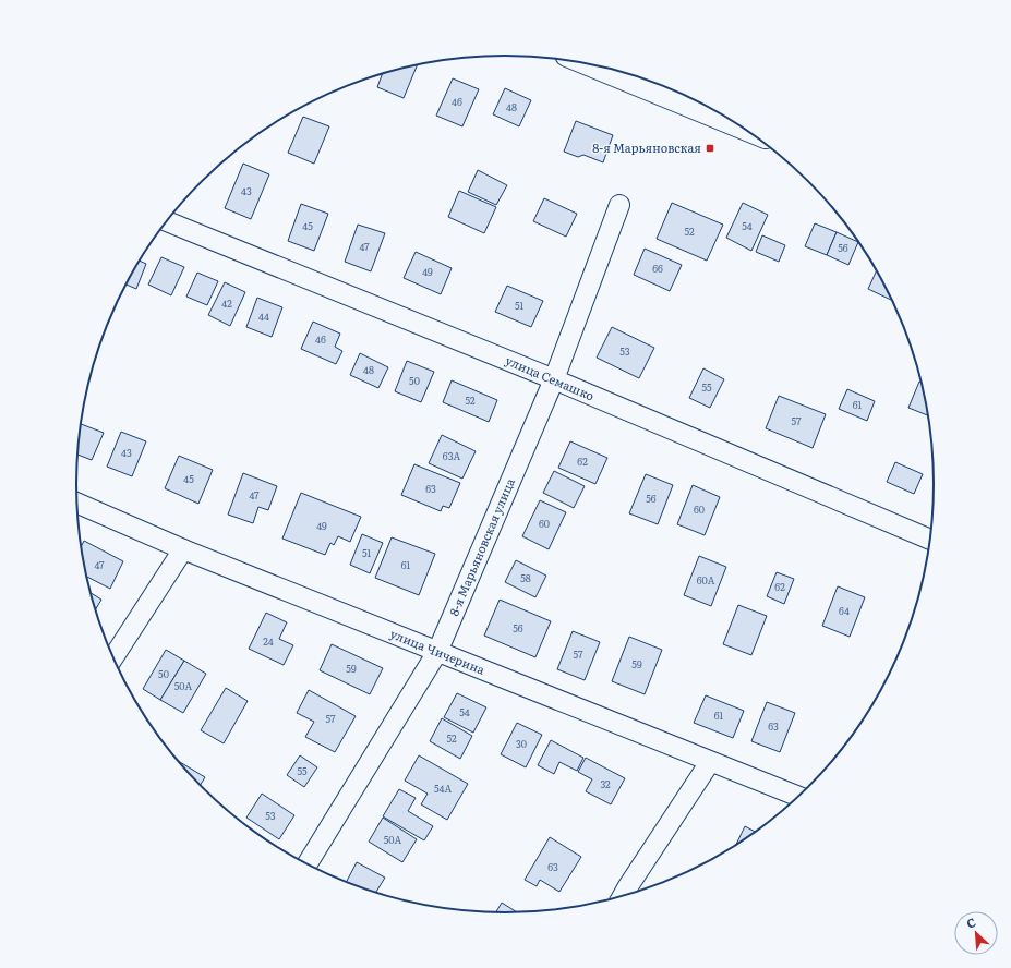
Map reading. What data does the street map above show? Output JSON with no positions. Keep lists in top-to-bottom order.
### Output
{
  "streets": {
    "street": ["улица Семашко", "8-я Марьяновская улица", "улица Чичерина"]
  },
  "crossings": [
    ["улица Семашко", "8-я Марьяновская улица"],
    ["8-я Марьяновская улица", "улица Чичерина"]
  ],
  "places": {
    "transit": ["8-я Марьяновская"]
  },
  "house_numbers": [
    "46",
    "48",
    "43",
    "45",
    "54",
    "52",
    "47",
    "56",
    "66",
    "49",
    "42",
    "51",
    "44",
    "46",
    "53",
    "48",
    "50",
    "55",
    "52",
    "61",
    "57",
    "43",
    "63А",
    "62",
    "45",
    "63",
    "47",
    "56",
    "60",
    "60",
    "49",
    "51",
    "47",
    "61",
    "58",
    "60А",
    "62",
    "64",
    "56",
    "24",
    "57",
    "59",
    "59",
    "50",
    "50А",
    "54",
    "61",
    "57",
    "63",
    "52",
    "30",
    "55",
    "32",
    "54А",
    "53",
    "50А",
    "63"
  ],
  "north": "top left"
}
